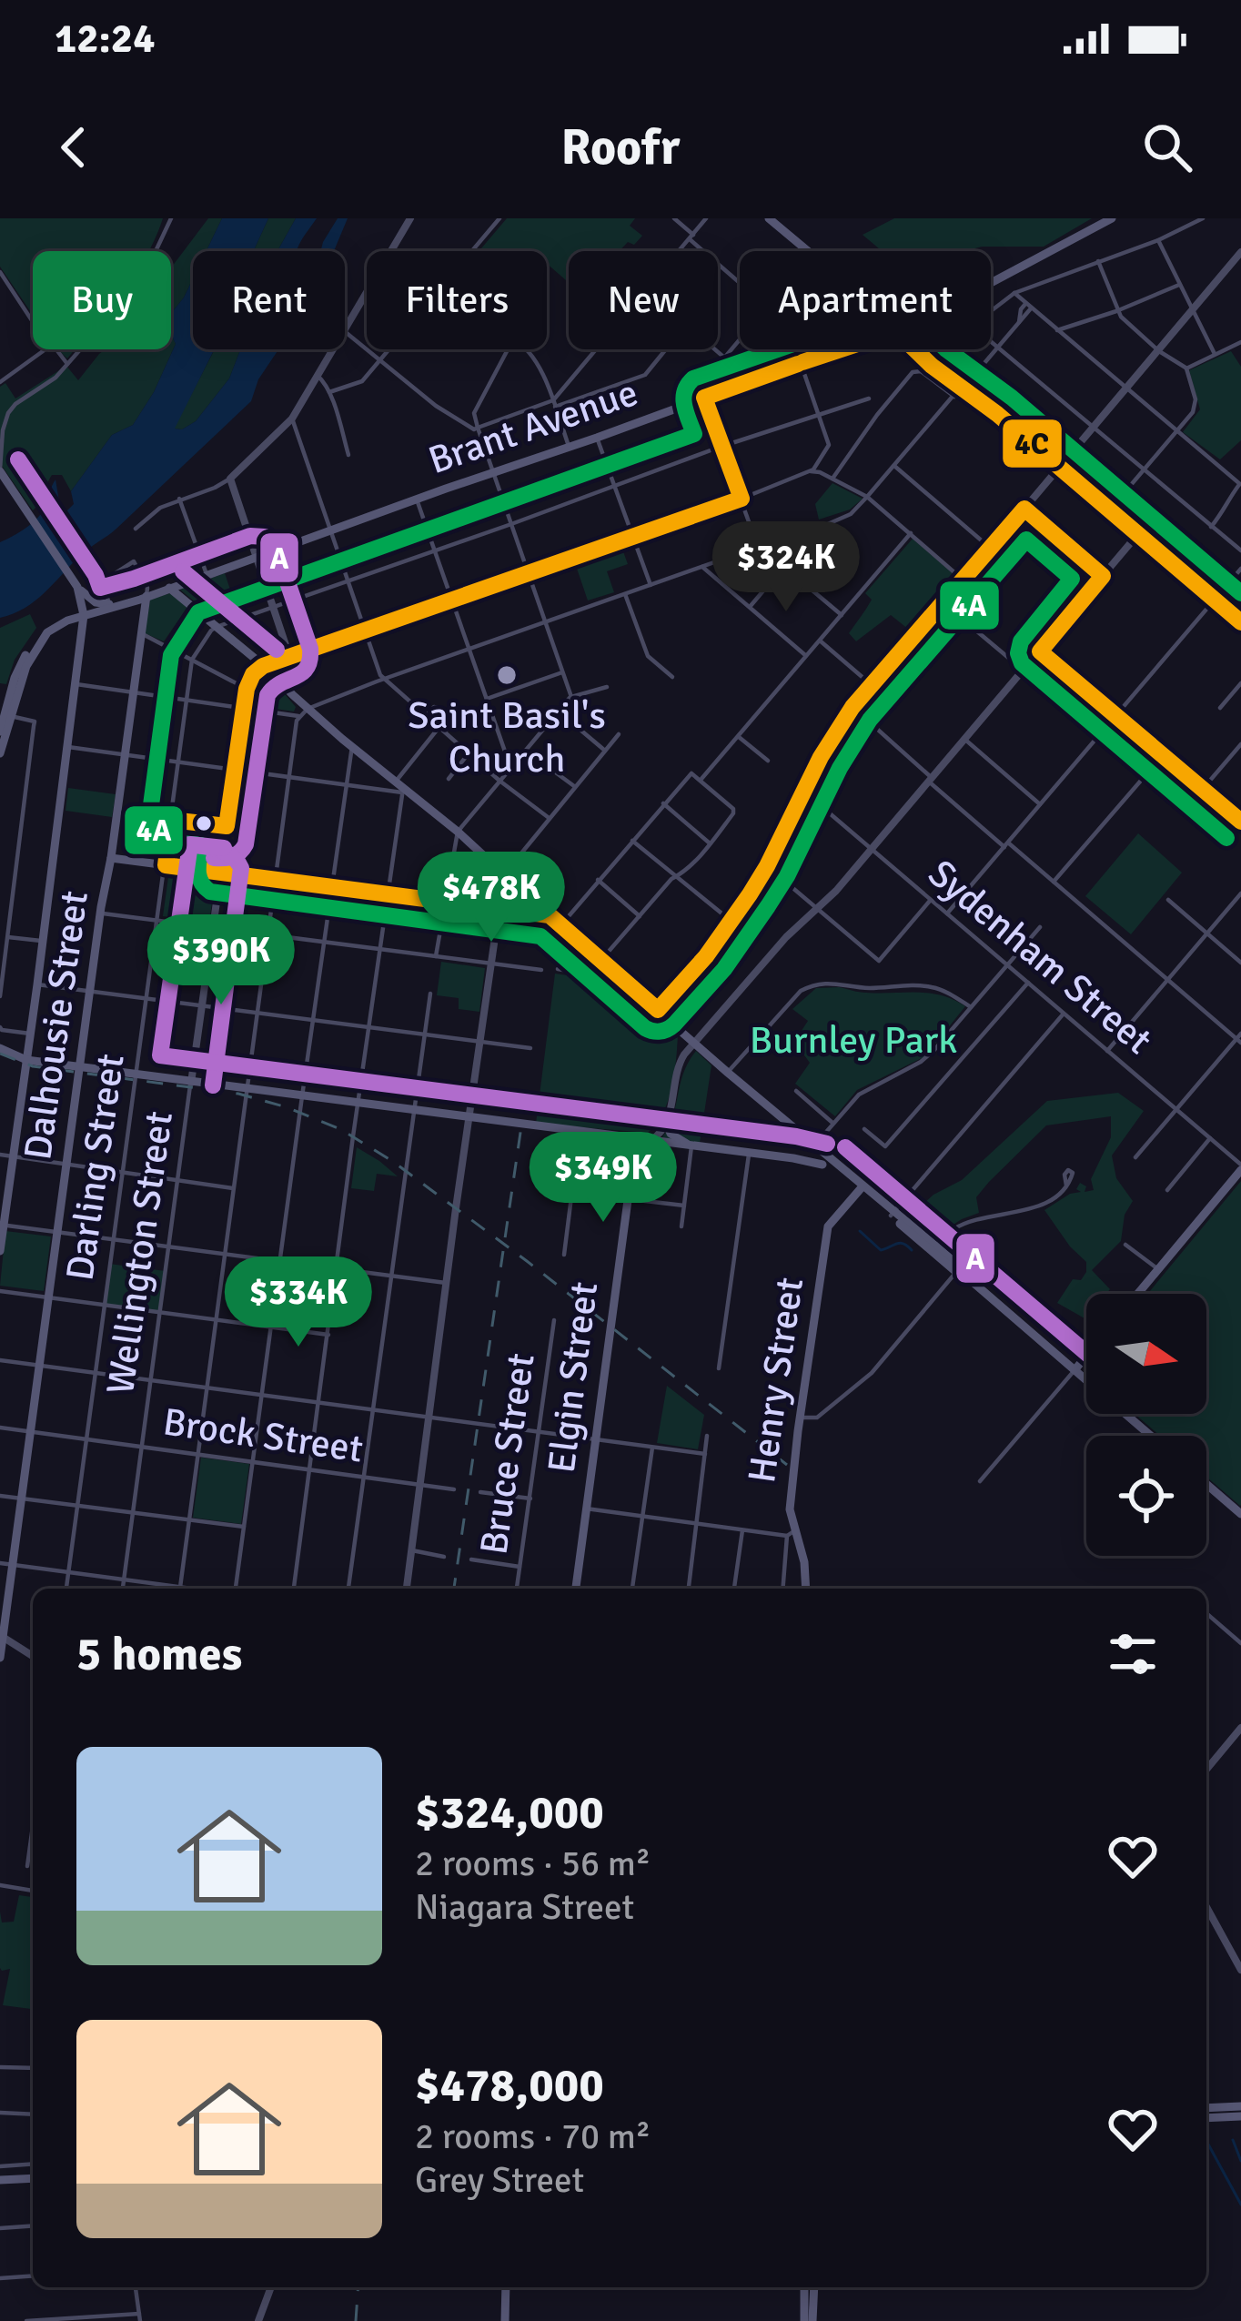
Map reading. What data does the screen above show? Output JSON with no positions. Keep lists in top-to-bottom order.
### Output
{
  "streets": {
    "main road": [
      "Brant Avenue",
      "Dalhousie Street",
      "Elgin Street",
      "Henry Street"
    ],
    "street": [
      "Sydenham Street",
      "Darling Street",
      "Wellington Street",
      "Brock Street",
      "Bruce Street"
    ]
  },
  "crossings": [
    ["Brant Avenue", "Dalhousie Street"],
    ["Dalhousie Street", "Brock Street"],
    ["Darling Street", "Brock Street"],
    ["Wellington Street", "Brock Street"]
  ],
  "parks": ["Burnley Park"],
  "places": ["Saint Basil's Church"],
  "lines": ["transit line 4A", "transit line 4C", "transit line A"],
  "north": "right",
  "page": {
    "status": "12:24",
    "header": "Roofr",
    "chip": [
      "Buy",
      "Rent",
      "Filters",
      "New",
      "Apartment"
    ],
    "price": [
      "$324K",
      "$478K",
      "$390K",
      "$349K",
      "$334K"
    ],
    "heading": "5 homes",
    "list": [
      {
        "name": "$324,000",
        "note": "2 rooms · 56 m² · Niagara Street"
      },
      {
        "name": "$478,000",
        "note": "2 rooms · 70 m² · Grey Street"
      }
    ]
  }
}
